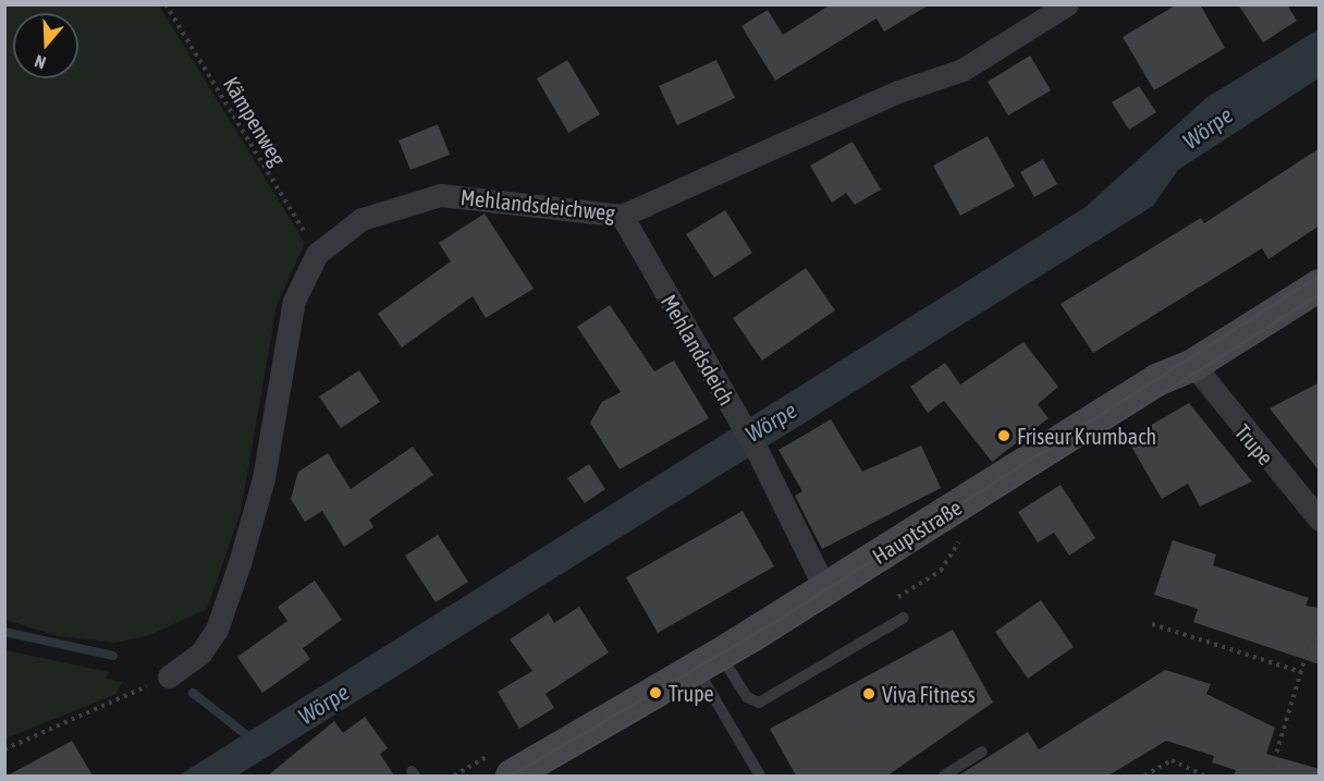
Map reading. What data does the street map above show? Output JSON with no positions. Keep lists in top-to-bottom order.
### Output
{
  "streets": {
    "street": [
      "Mehlandsdeichweg",
      "Mehlandsdeich",
      "Trupe",
      "Hauptstraße"
    ],
    "path": ["Kämpenweg"]
  },
  "crossings": [
    ["Kämpenweg", "Mehlandsdeichweg"],
    ["Mehlandsdeichweg", "Mehlandsdeich"],
    ["Mehlandsdeich", "Hauptstraße"],
    ["Trupe", "Hauptstraße"]
  ],
  "water": ["Wörpe"],
  "places": ["Friseur Krumbach", "Trupe", "Viva Fitness"],
  "north": "bottom"
}
